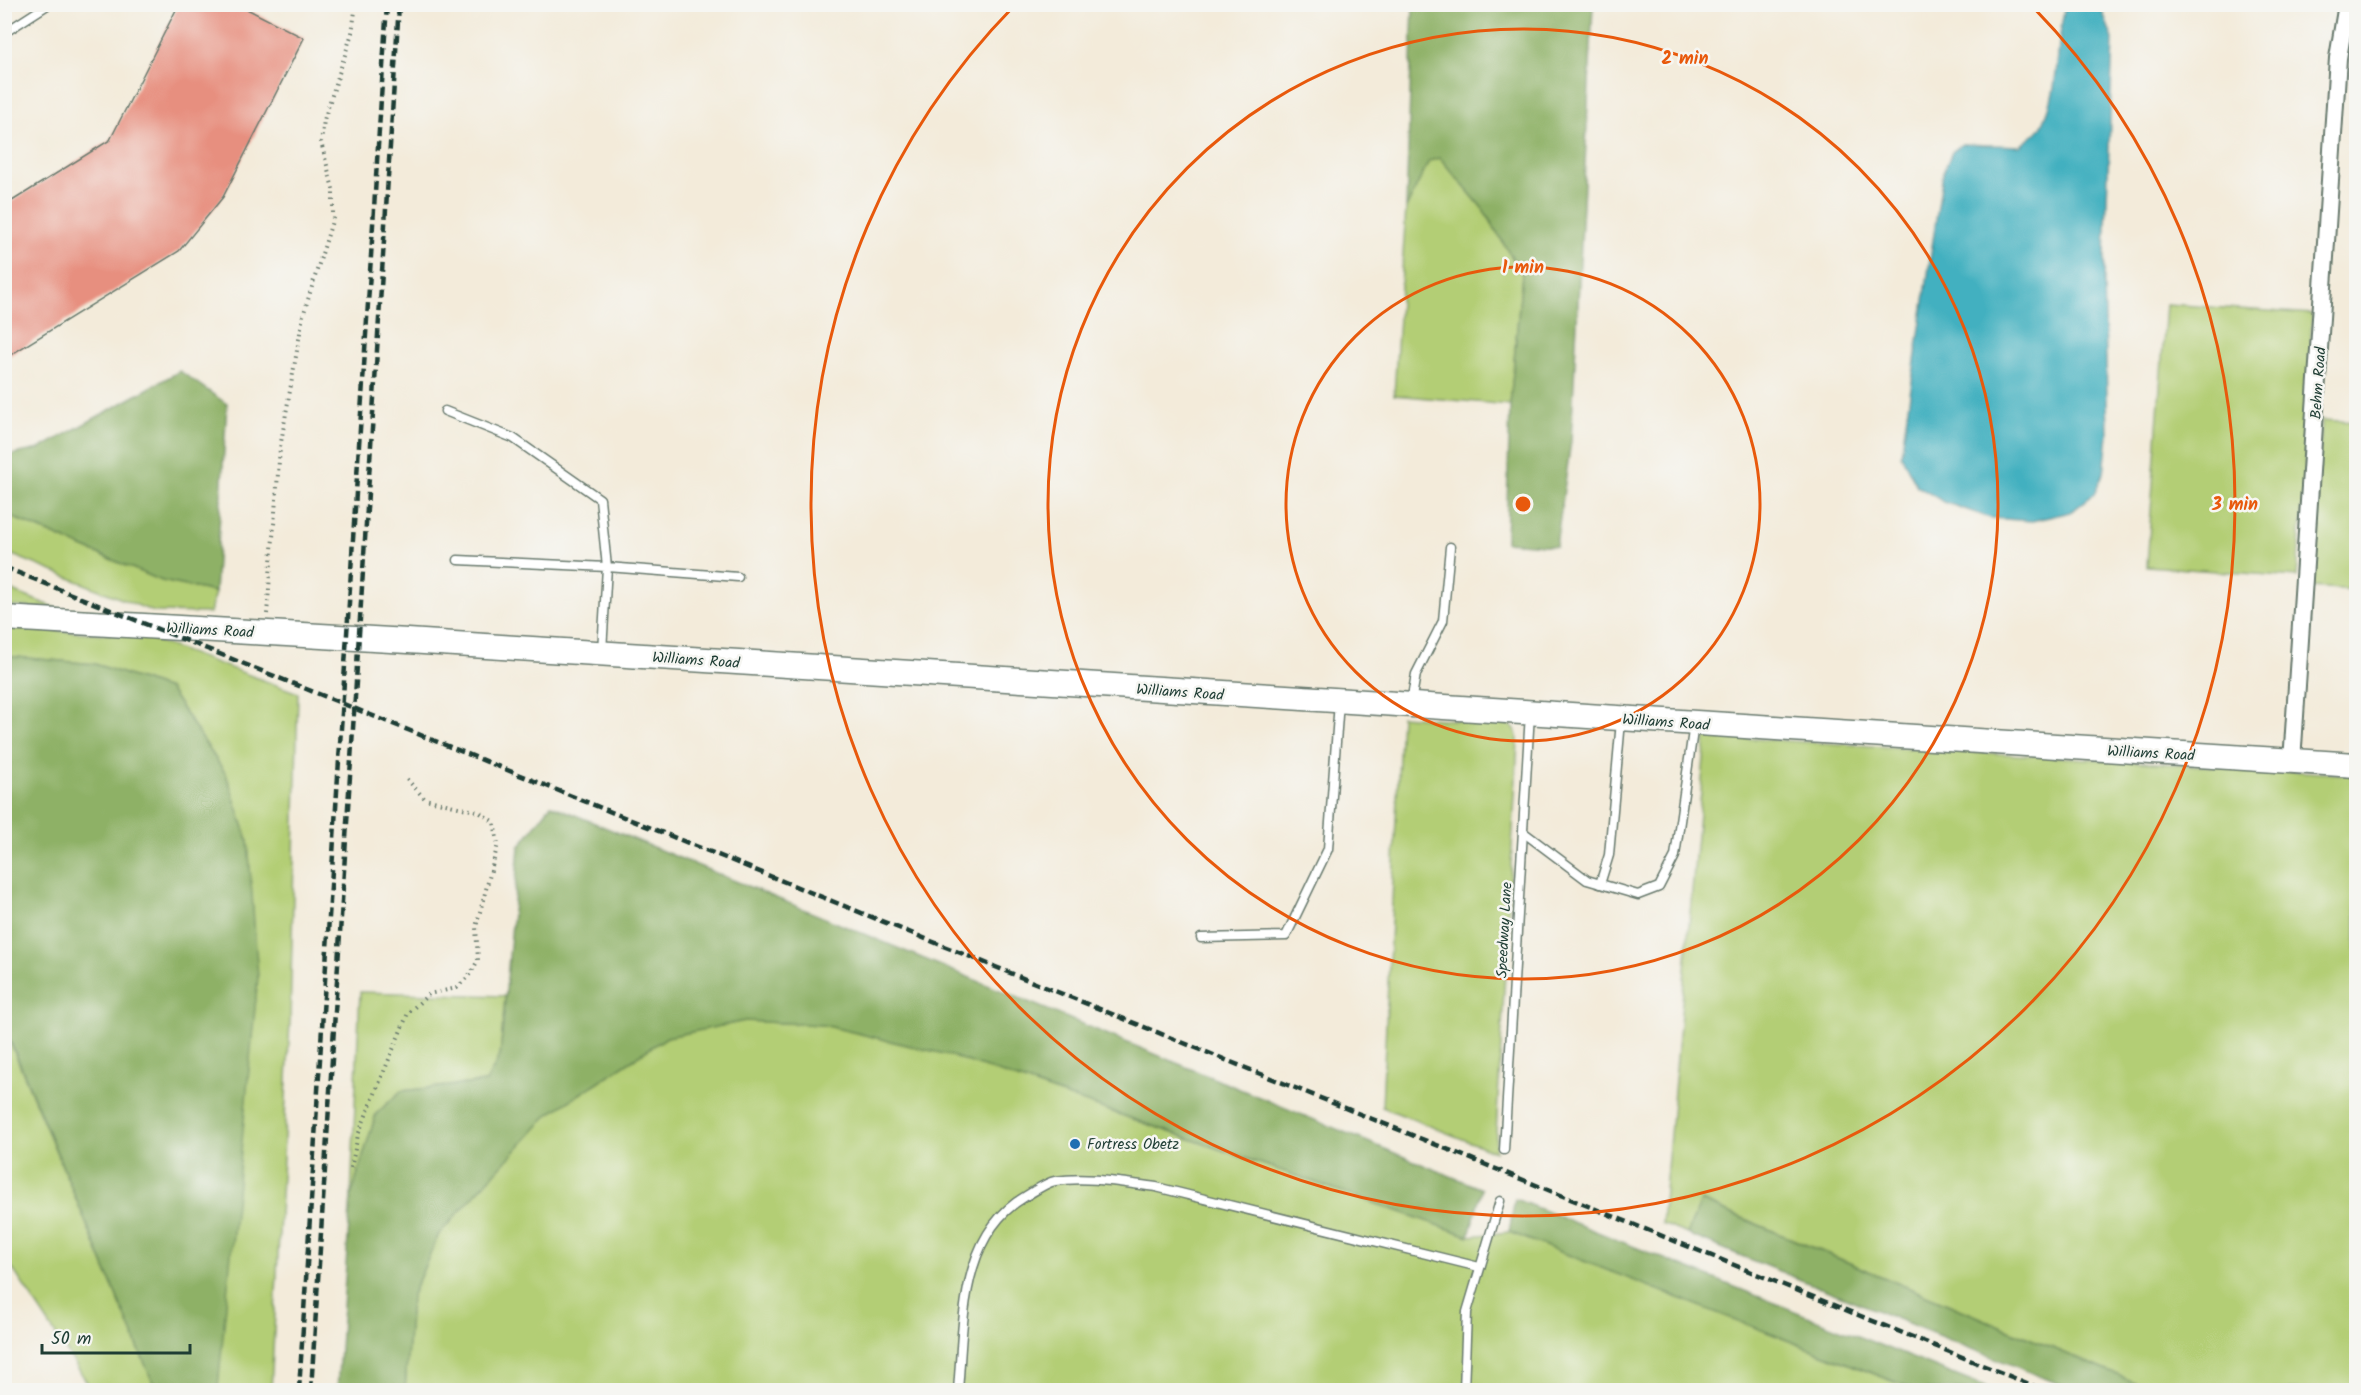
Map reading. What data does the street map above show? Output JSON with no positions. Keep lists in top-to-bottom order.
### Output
{
  "streets": {
    "main road": ["Williams Road"],
    "street": ["Behm Road"],
    "lane": ["Speedway Lane"]
  },
  "crossings": [
    ["Behm Road", "Williams Road"],
    ["Williams Road", "Speedway Lane"]
  ],
  "places": ["Fortress Obetz"],
  "scale_bar": "50 m",
  "rings": ["2 min", "1 min", "3 min"]
}
